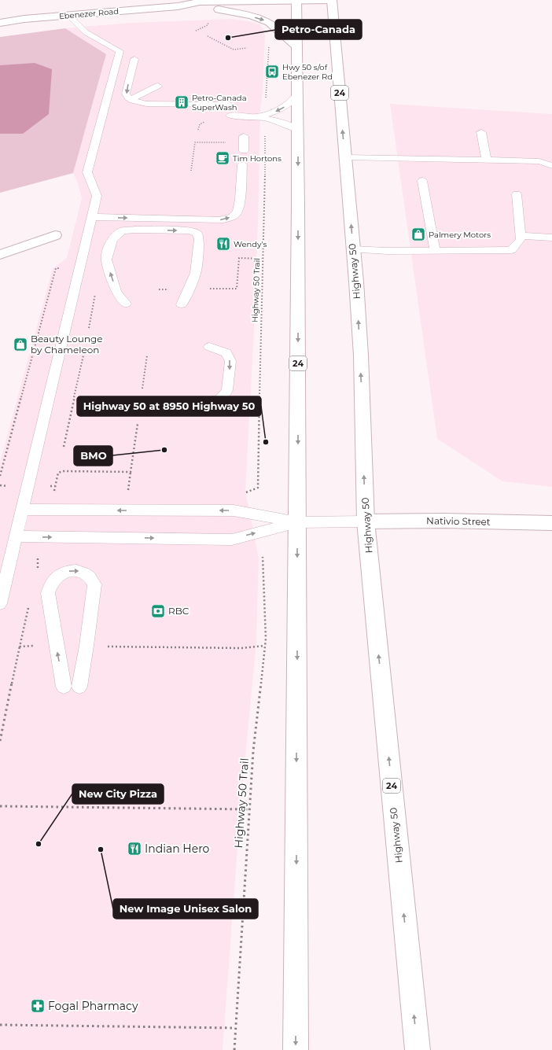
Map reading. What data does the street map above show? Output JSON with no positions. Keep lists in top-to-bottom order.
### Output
{
  "streets": {
    "main road": [
      "Ebenezer Road",
      "24",
      "Highway 50",
      "Nativio Street"
    ],
    "path": ["Highway 50 Trail"]
  },
  "crossings": [
    ["Ebenezer Road", "24"],
    ["Ebenezer Road", "Highway 50"],
    ["Highway 50", "Nativio Street"]
  ],
  "places": {
    "other": [
      "Petro-Canada",
      "Highway 50 at 8950 Highway 50",
      "BMO",
      "New City Pizza",
      "New Image Unisex Salon"
    ],
    "bus stop": ["Hwy 50 s/of Ebenezer Rd"],
    "building": ["Petro-Canada SuperWash"],
    "cafe": ["Tim Hortons"],
    "shop": ["Palmery Motors", "Beauty Lounge by Chameleon"],
    "restaurant": ["Wendy's", "Indian Hero"],
    "bank": ["RBC"],
    "pharmacy": ["Fogal Pharmacy"]
  }
}
